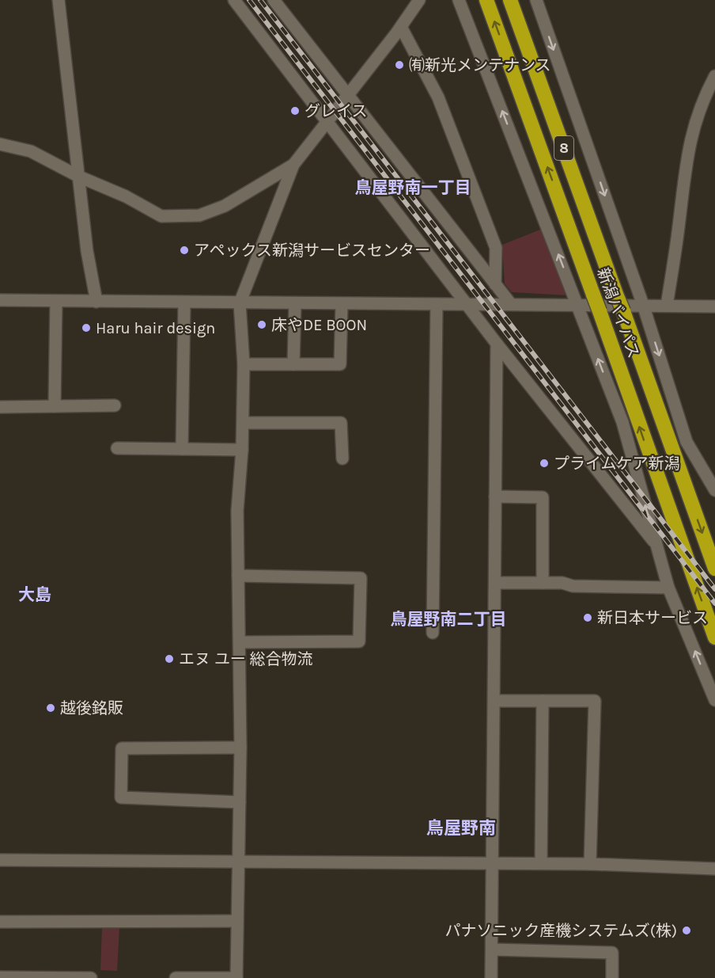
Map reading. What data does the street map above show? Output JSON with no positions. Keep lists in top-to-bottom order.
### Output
{
  "streets": {
    "highway": ["8", "新潟バイパス"]
  },
  "districts": [
    "鳥屋野南一丁目",
    "大島",
    "鳥屋野南二丁目",
    "鳥屋野南"
  ],
  "places": [
    "㈲新光メンテナンス",
    "グレイス",
    "アペックス新潟サービスセンター",
    "床やDE BOON",
    "Haru hair design",
    "プライムケア新潟",
    "新日本サービス",
    "エヌ ユー 総合物流",
    "越後銘販",
    "パナソニック産機システムズ(株)"
  ]
}
